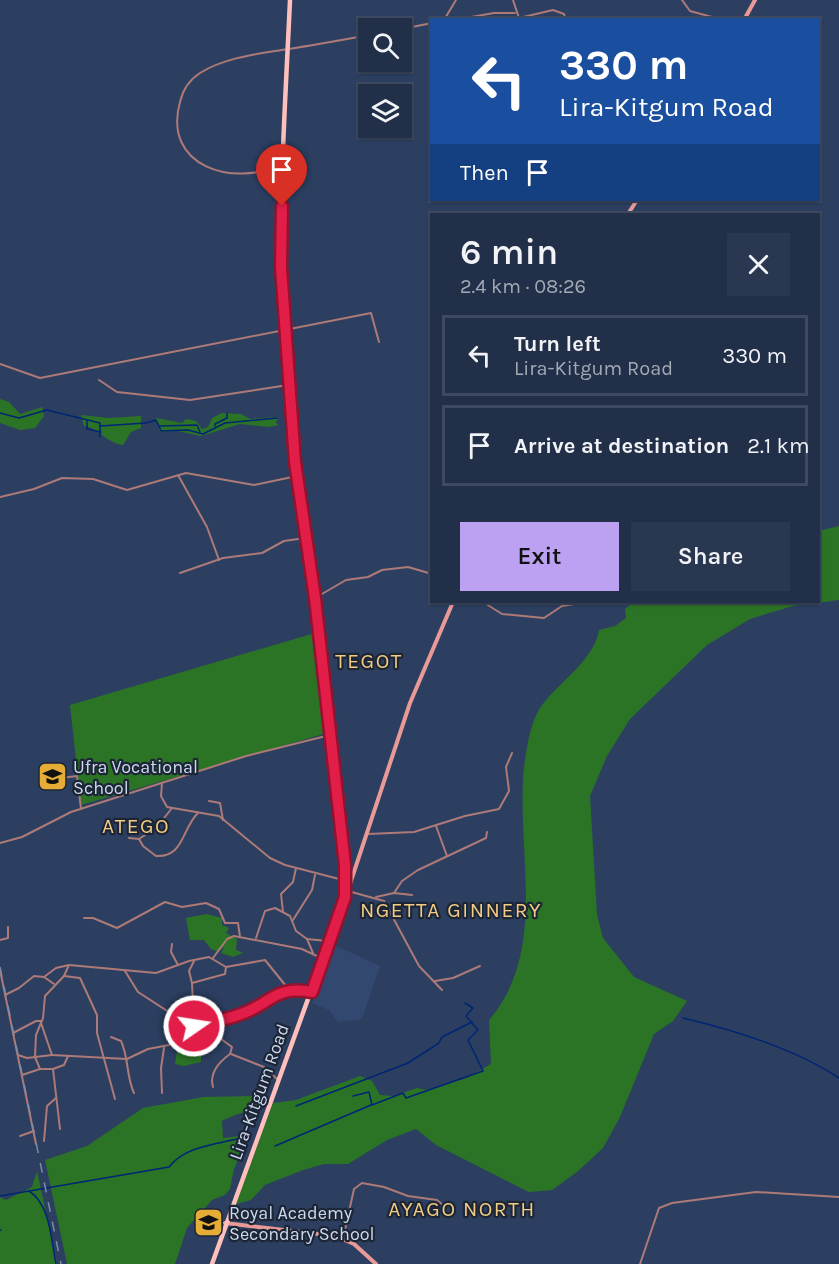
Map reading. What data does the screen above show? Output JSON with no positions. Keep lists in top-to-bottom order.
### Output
{
  "streets": {
    "main road": ["Lira-Kitgum Road"]
  },
  "districts": [
    "TEGOT",
    "ATEGO",
    "NGETTA GINNERY",
    "AYAGO NORTH"
  ],
  "places": {
    "school or university": ["Ufra Vocational School", "Royal Academy Secondary School"]
  },
  "page": {
    "turn": ["330 m", "Lira-Kitgum Road"],
    "then": "Then",
    "heading": ["6 min", "2.4 km · 08:26"],
    "list": [
      {
        "name": "Turn left",
        "note": "Lira-Kitgum Road",
        "value": "330 m"
      },
      {
        "name": "Arrive at destination",
        "value": "2.1 km"
      }
    ],
    "buttons": ["Exit", "Share"]
  }
}
